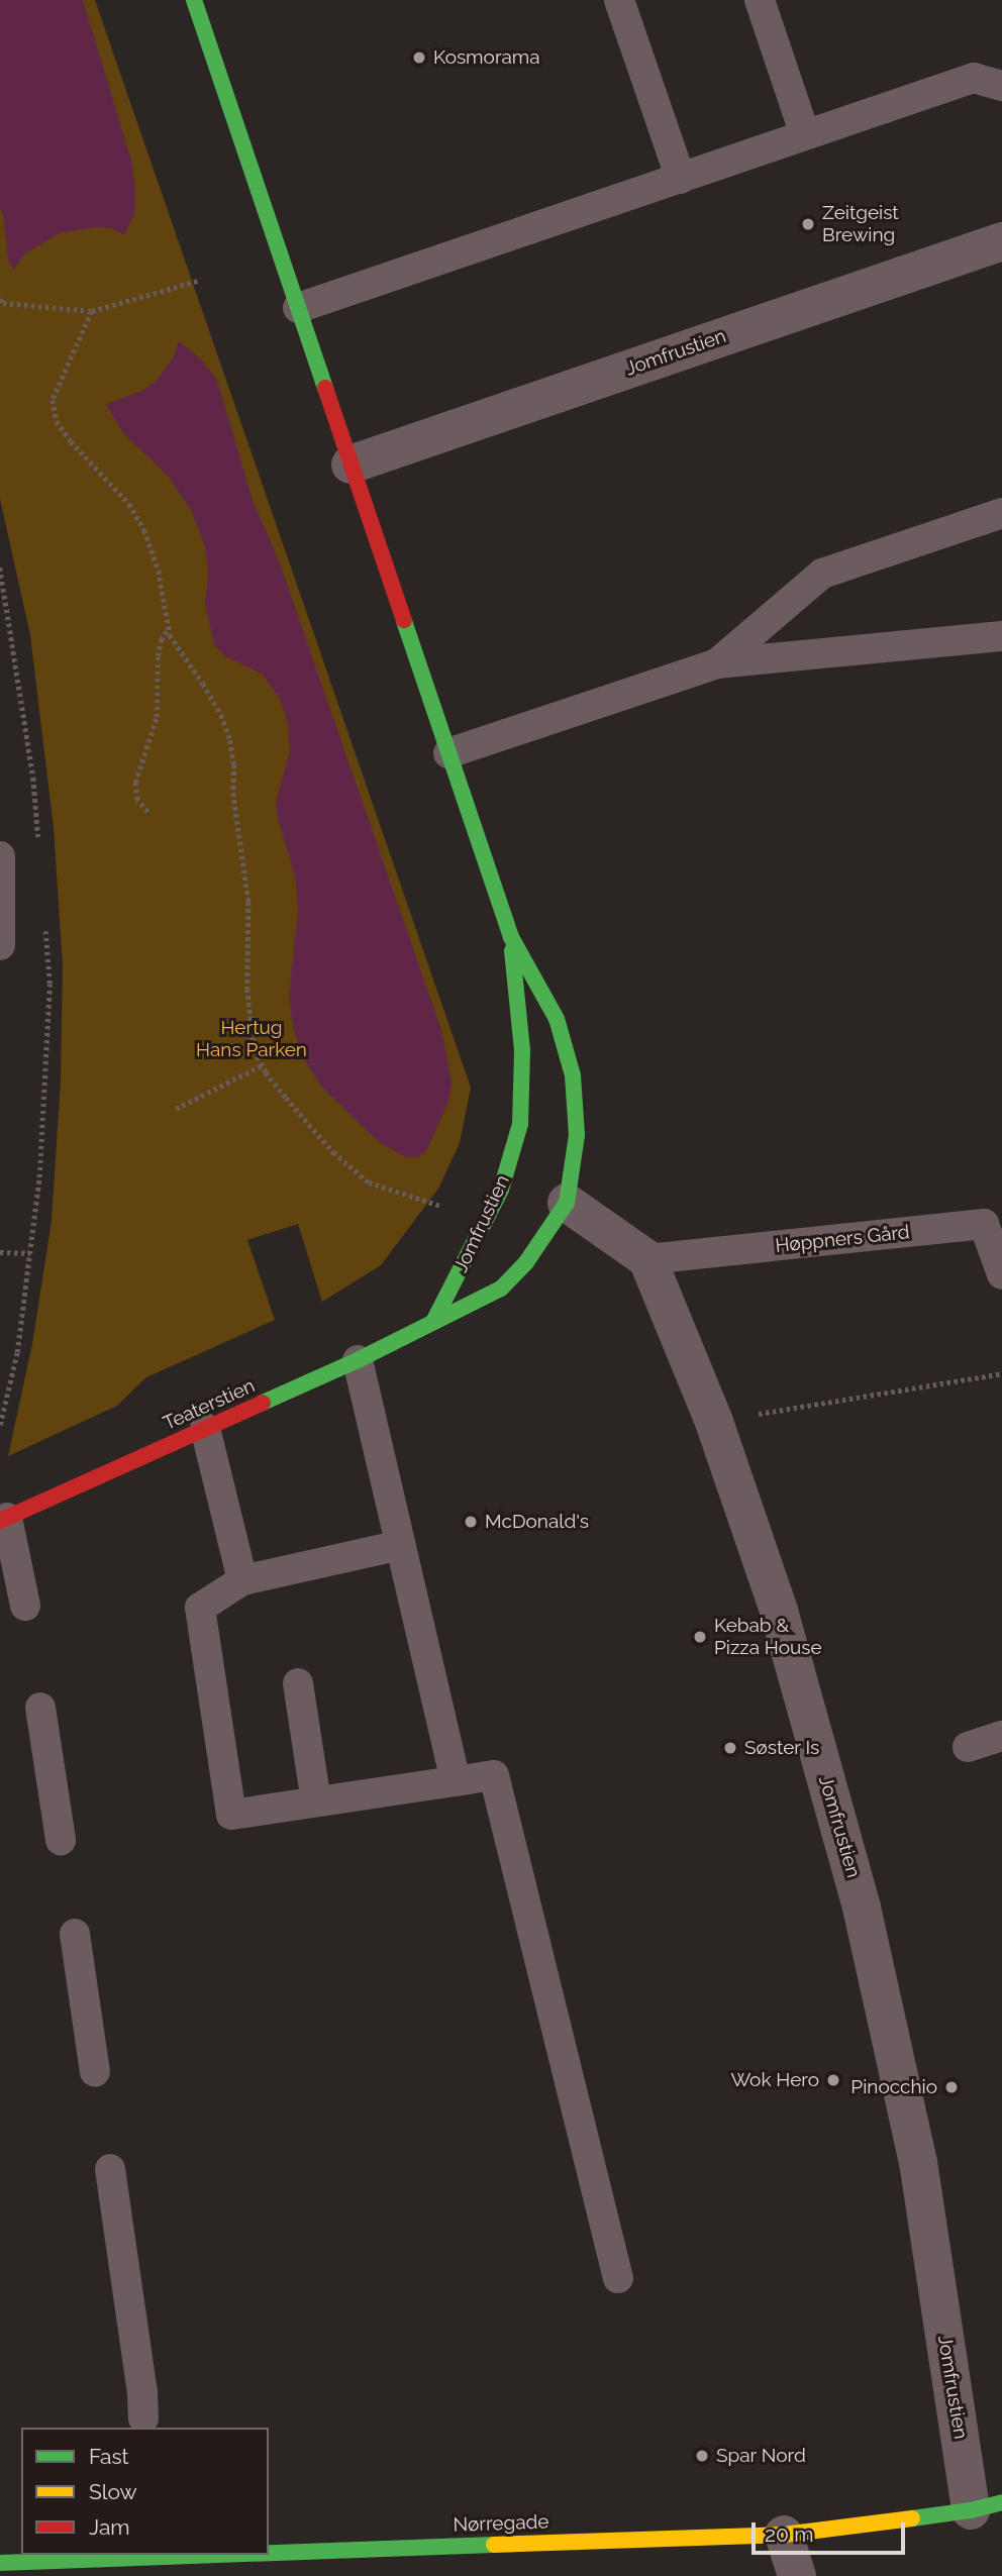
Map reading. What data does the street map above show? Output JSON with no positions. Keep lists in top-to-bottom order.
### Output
{
  "streets": {
    "street": ["Jomfrustien", "Teaterstien", "Nørregade"],
    "lane": ["Høppners Gård"]
  },
  "crossings": [
    ["Jomfrustien", "Høppners Gård"],
    ["Jomfrustien", "Teaterstien"],
    ["Jomfrustien", "Nørregade"]
  ],
  "parks": ["Hertug Hans Parken"],
  "places": [
    "Kosmorama",
    "Zeitgeist Brewing",
    "McDonald's",
    "Kebab & Pizza House",
    "Søster Is",
    "Wok Hero",
    "Pinocchio",
    "Spar Nord"
  ],
  "legend": ["Fast", "Slow", "Jam"],
  "scale_bar": "20 m"
}
